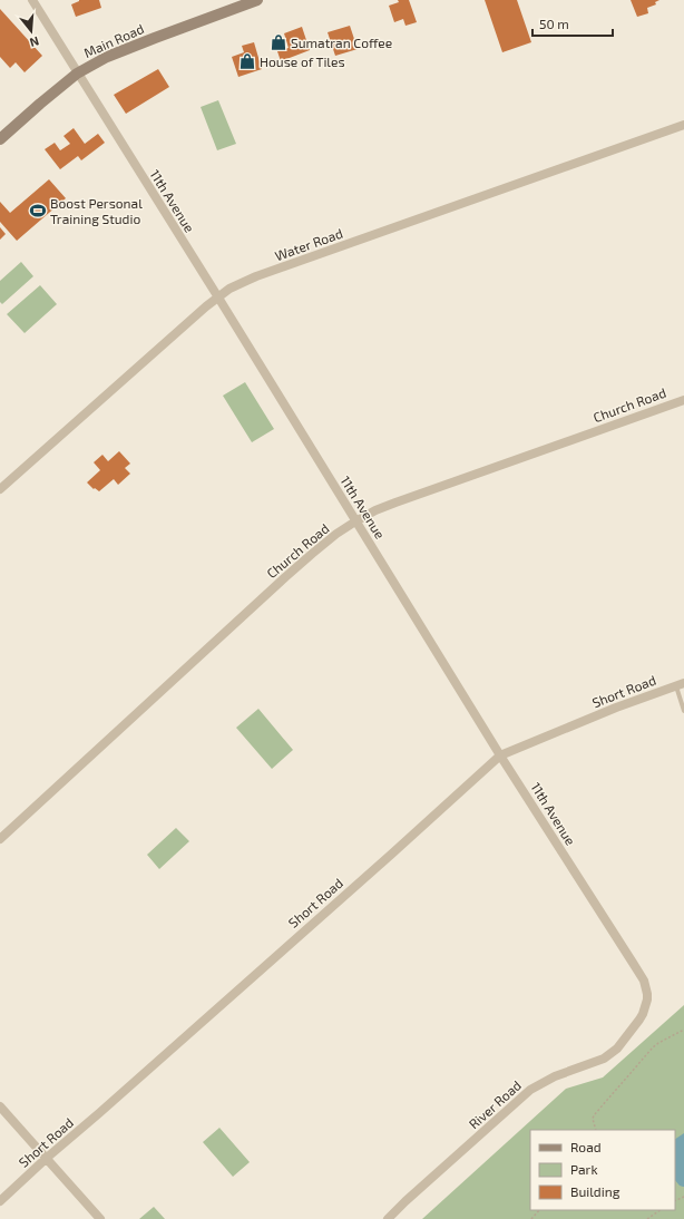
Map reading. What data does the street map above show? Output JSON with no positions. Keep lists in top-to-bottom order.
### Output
{
  "streets": {
    "main road": ["Main Road"],
    "street": [
      "11th Avenue",
      "Water Road",
      "Church Road",
      "Short Road",
      "River Road"
    ]
  },
  "crossings": [
    ["Main Road", "11th Avenue"],
    ["11th Avenue", "Water Road"],
    ["11th Avenue", "Church Road"],
    ["11th Avenue", "Short Road"],
    ["11th Avenue", "River Road"]
  ],
  "places": {
    "shop": ["Sumatran Coffee", "House of Tiles"],
    "sports": ["Boost Personal Training Studio"]
  },
  "legend": ["Road", "Park", "Building"],
  "scale_bar": "50 m",
  "north": "bottom"
}
